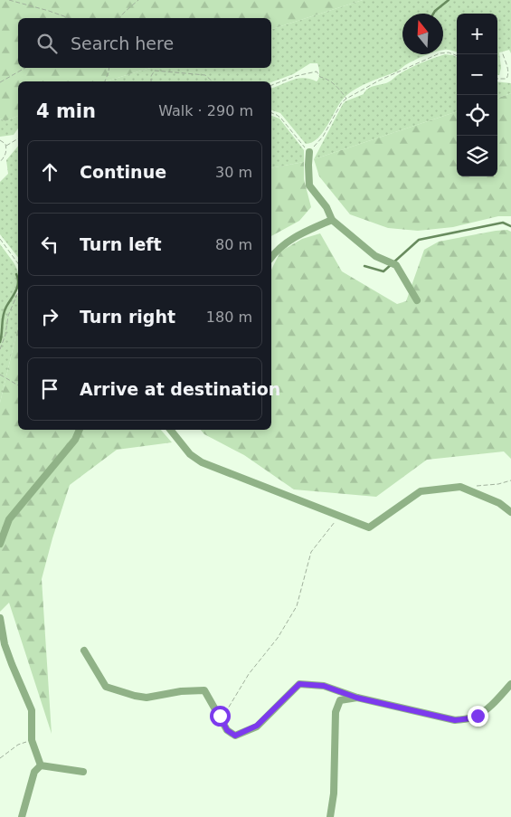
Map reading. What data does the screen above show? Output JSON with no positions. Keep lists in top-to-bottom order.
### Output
{
  "north": "top",
  "page": {
    "map_buttons": ["+", "−"],
    "search": "Search here",
    "heading": ["4 min", "Walk · 290 m"],
    "list": [
      ["Continue", "30 m"],
      ["Turn left", "80 m"],
      ["Turn right", "180 m"],
      "Arrive at destination"
    ]
  }
}
